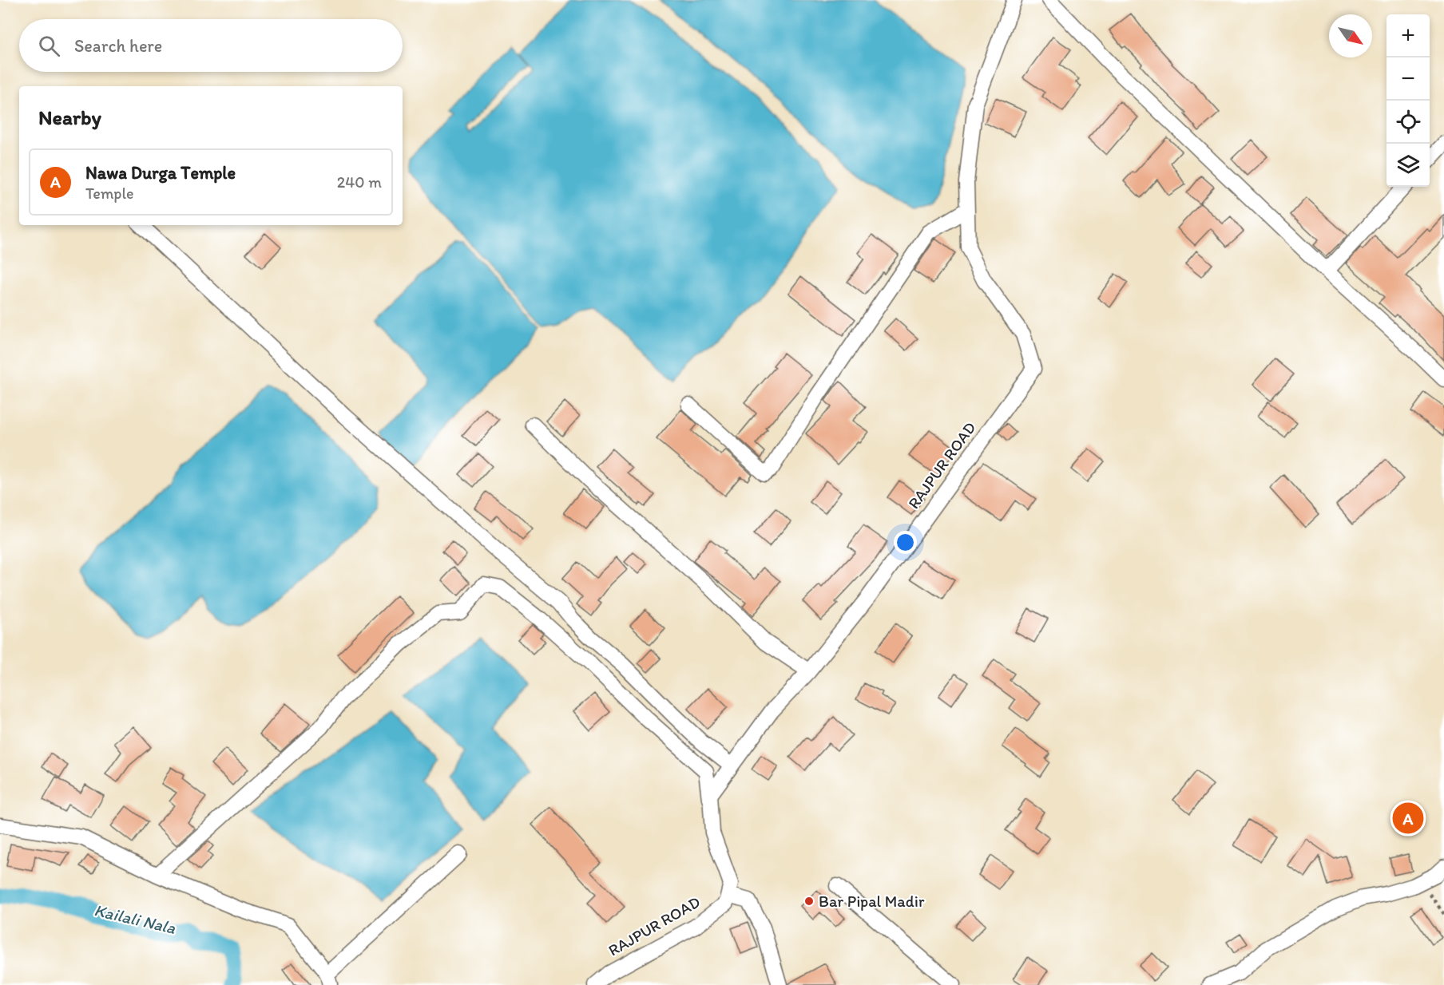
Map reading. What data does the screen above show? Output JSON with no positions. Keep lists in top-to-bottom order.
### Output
{
  "streets": {
    "street": ["RAJPUR ROAD"]
  },
  "water": ["Kailali Nala"],
  "places": ["Bar Pipal Madir"],
  "north": "bottom right",
  "page": {
    "map_buttons": ["+", "−"],
    "search": "Search here",
    "heading": "Nearby",
    "list": [
      {
        "mark": "A",
        "name": "Nawa Durga Temple",
        "note": "Temple",
        "value": "240 m"
      }
    ],
    "pins": "A"
  }
}
